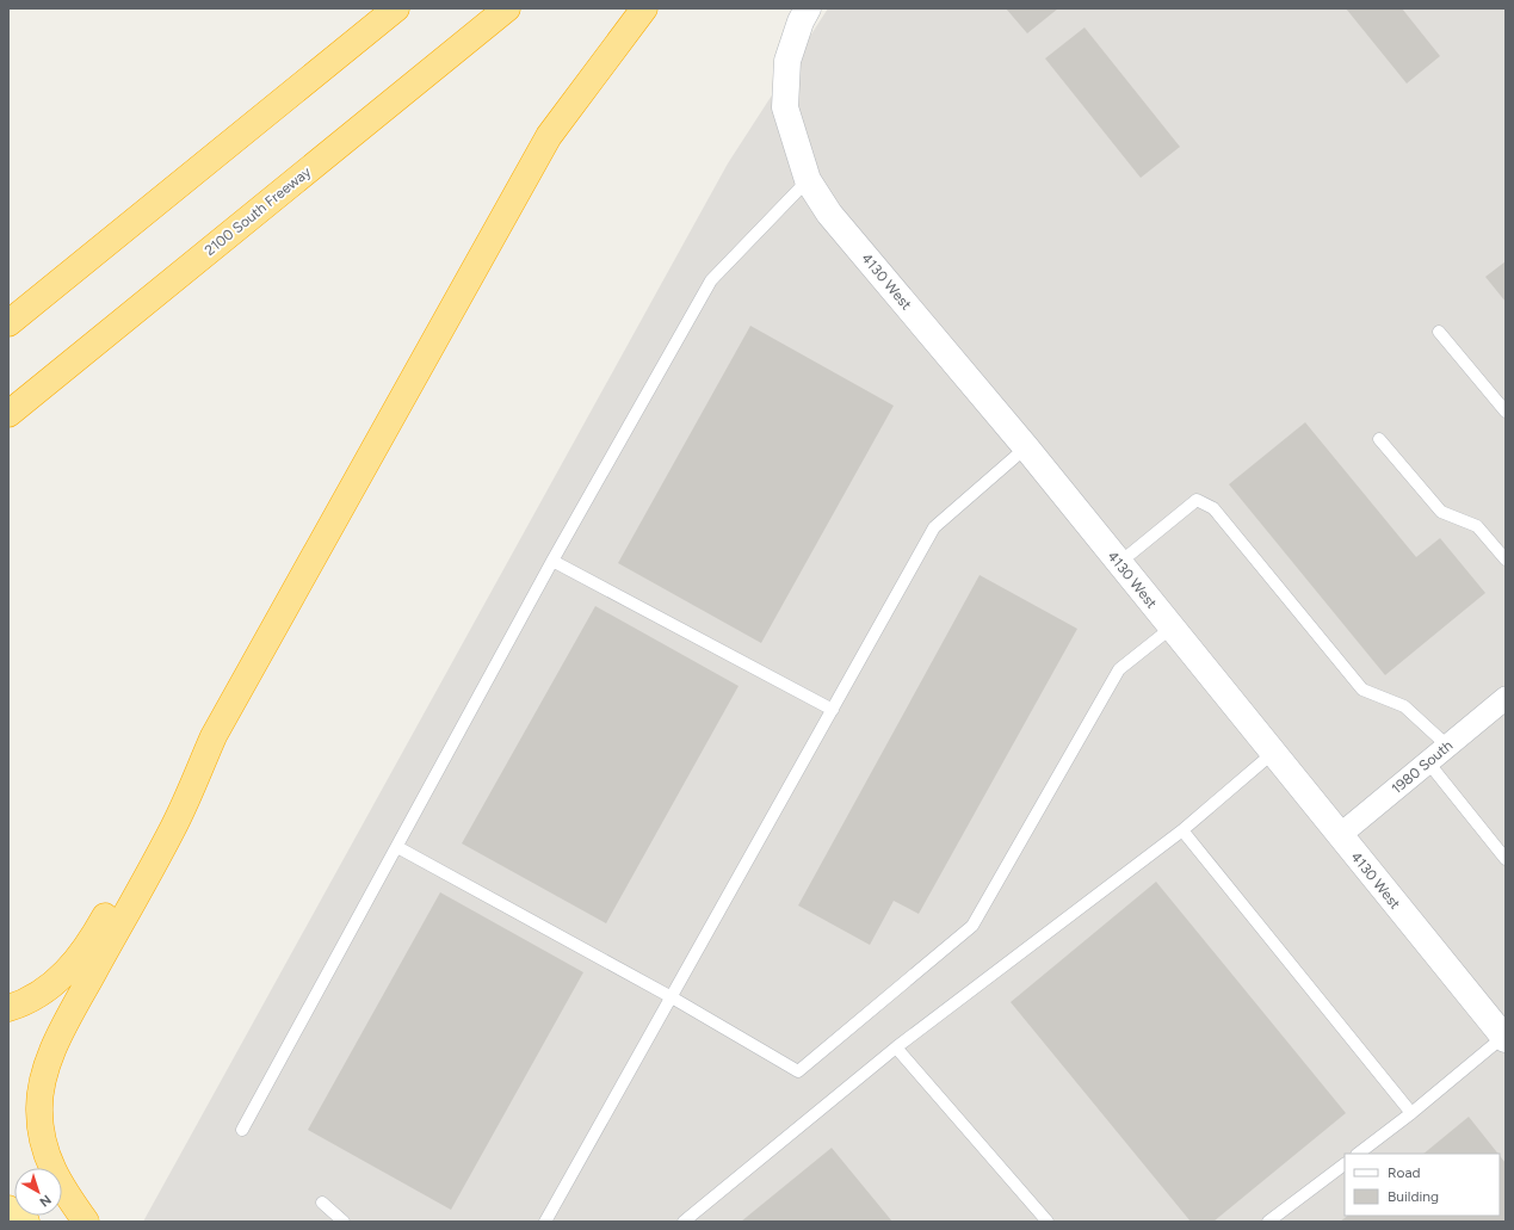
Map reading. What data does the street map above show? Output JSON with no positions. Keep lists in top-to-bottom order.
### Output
{
  "streets": {
    "highway": ["2100 South Freeway"],
    "street": ["4130 West", "1980 South"]
  },
  "crossings": [
    ["4130 West", "1980 South"]
  ],
  "legend": ["Road", "Building"],
  "north": "bottom right"
}
